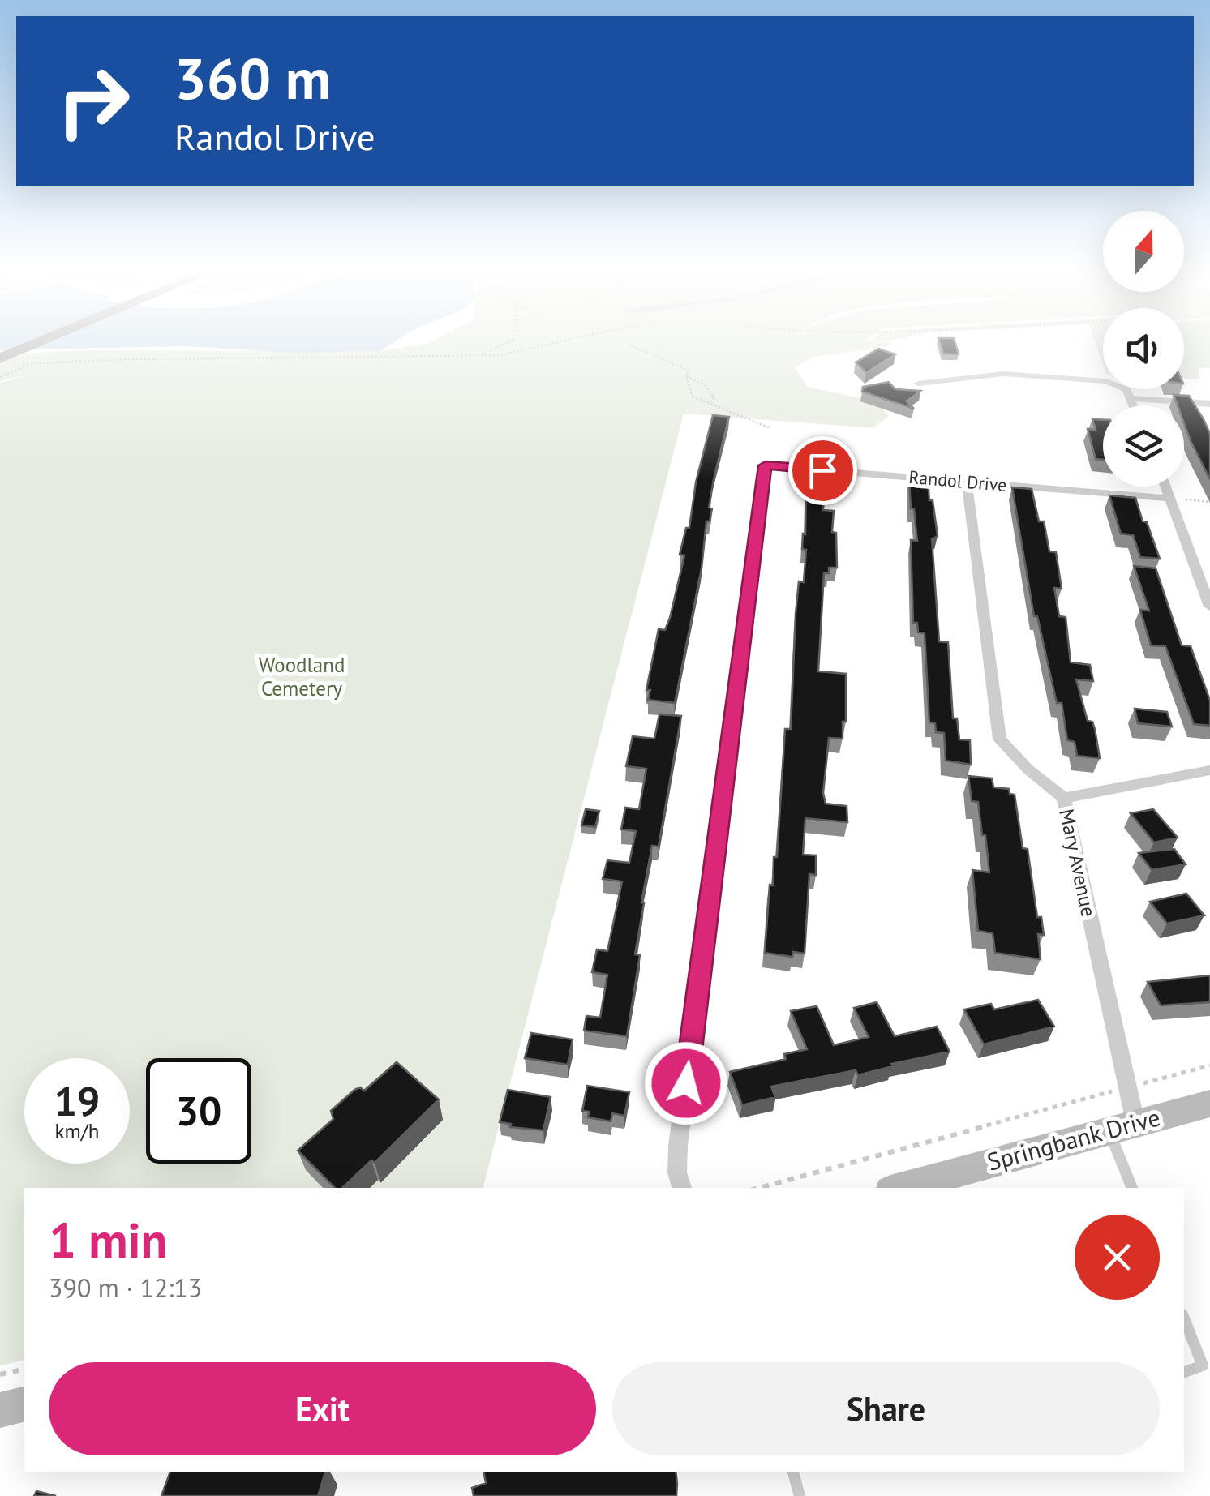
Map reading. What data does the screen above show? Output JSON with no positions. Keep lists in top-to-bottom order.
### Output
{
  "streets": {
    "main road": ["Springbank Drive"],
    "street": ["Randol Drive", "Mary Avenue"]
  },
  "crossings": [
    ["Randol Drive", "Mary Avenue"],
    ["Mary Avenue", "Springbank Drive"]
  ],
  "parks": ["Woodland Cemetery"],
  "north": "top",
  "page": {
    "turn": ["360 m", "Randol Drive"],
    "speed": "19 km/h",
    "limit": "30",
    "heading": ["1 min", "390 m · 12:13"],
    "buttons": ["Exit", "Share"]
  }
}
